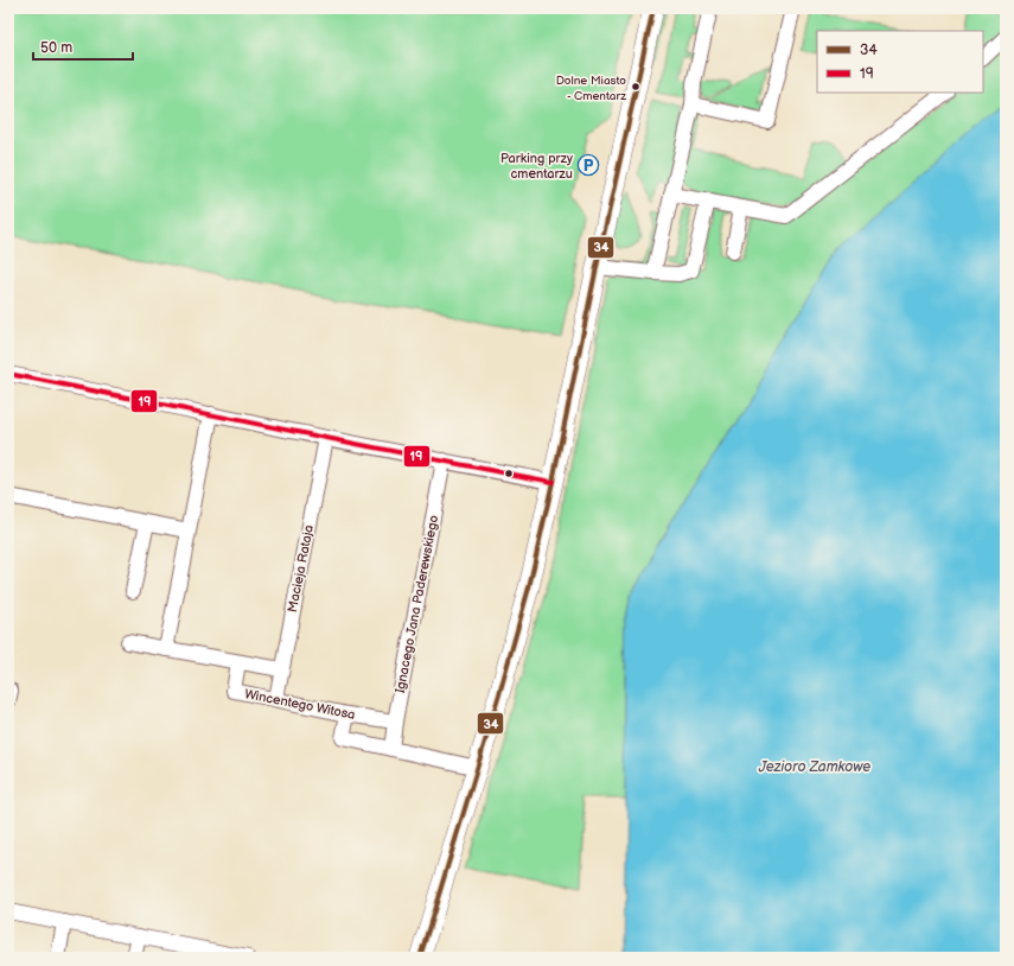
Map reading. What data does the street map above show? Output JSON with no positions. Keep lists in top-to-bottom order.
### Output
{
  "streets": {
    "street": ["Macieja Rataja", "Ignacego Jana Paderewskiego", "Wincentego Witosa"]
  },
  "crossings": [
    ["Macieja Rataja", "Wincentego Witosa"],
    ["Ignacego Jana Paderewskiego", "Wincentego Witosa"]
  ],
  "water": ["Jezioro Zamkowe"],
  "places": {
    "other": ["Dolne Miasto - Cmentarz"],
    "parking": ["Parking przy cmentarzu"]
  },
  "lines": ["transit line 34", "transit line 19"],
  "legend": ["34", "19"],
  "scale_bar": "50 m"
}
